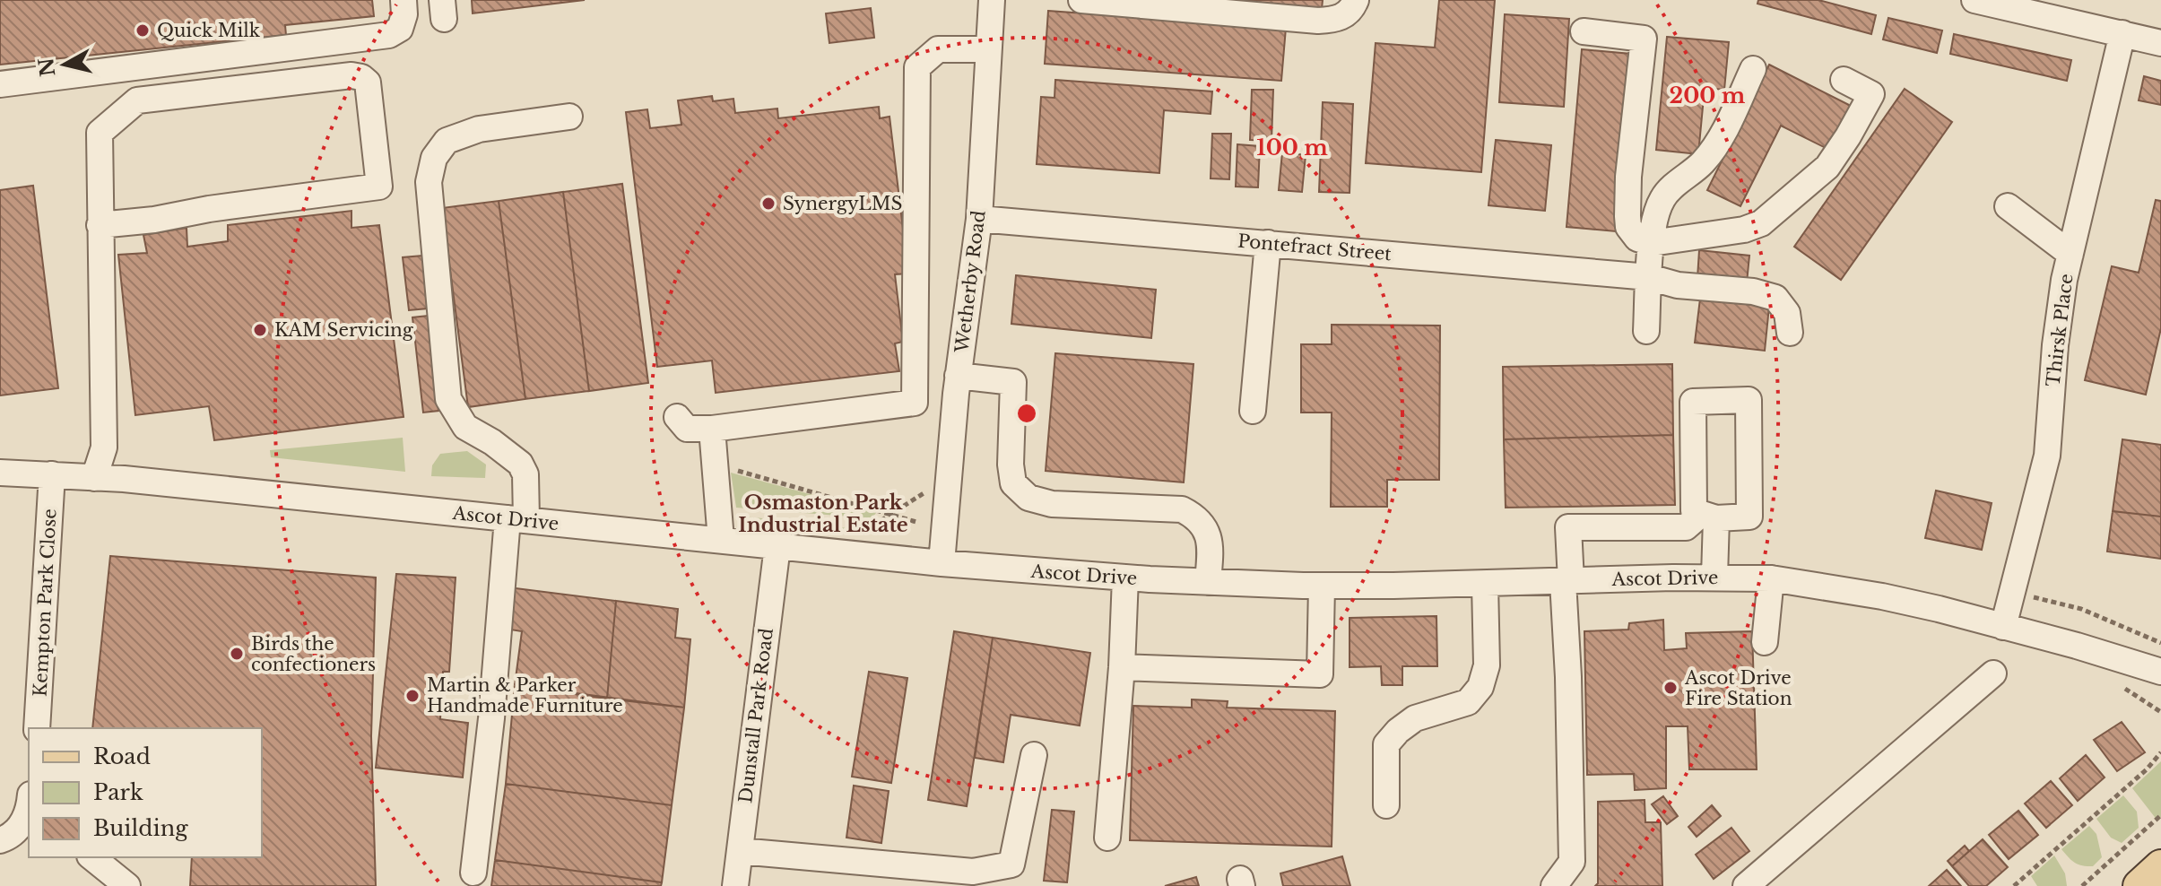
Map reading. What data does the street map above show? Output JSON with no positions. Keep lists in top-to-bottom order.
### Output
{
  "streets": {
    "street": [
      "Pontefract Street",
      "Wetherby Road",
      "Thirsk Place",
      "Ascot Drive",
      "Kempton Park Close",
      "Dunstall Park Road"
    ]
  },
  "crossings": [
    ["Pontefract Street", "Wetherby Road"],
    ["Wetherby Road", "Ascot Drive"],
    ["Thirsk Place", "Ascot Drive"],
    ["Ascot Drive", "Kempton Park Close"],
    ["Ascot Drive", "Dunstall Park Road"]
  ],
  "districts": ["Osmaston Park Industrial Estate"],
  "places": [
    "Quick Milk",
    "SynergyLMS",
    "KAM Servicing",
    "Birds the confectioners",
    "Ascot Drive Fire Station",
    "Martin & Parker Handmade Furniture"
  ],
  "legend": ["Road", "Park", "Building"],
  "north": "left",
  "rings": ["200 m", "100 m"]
}
